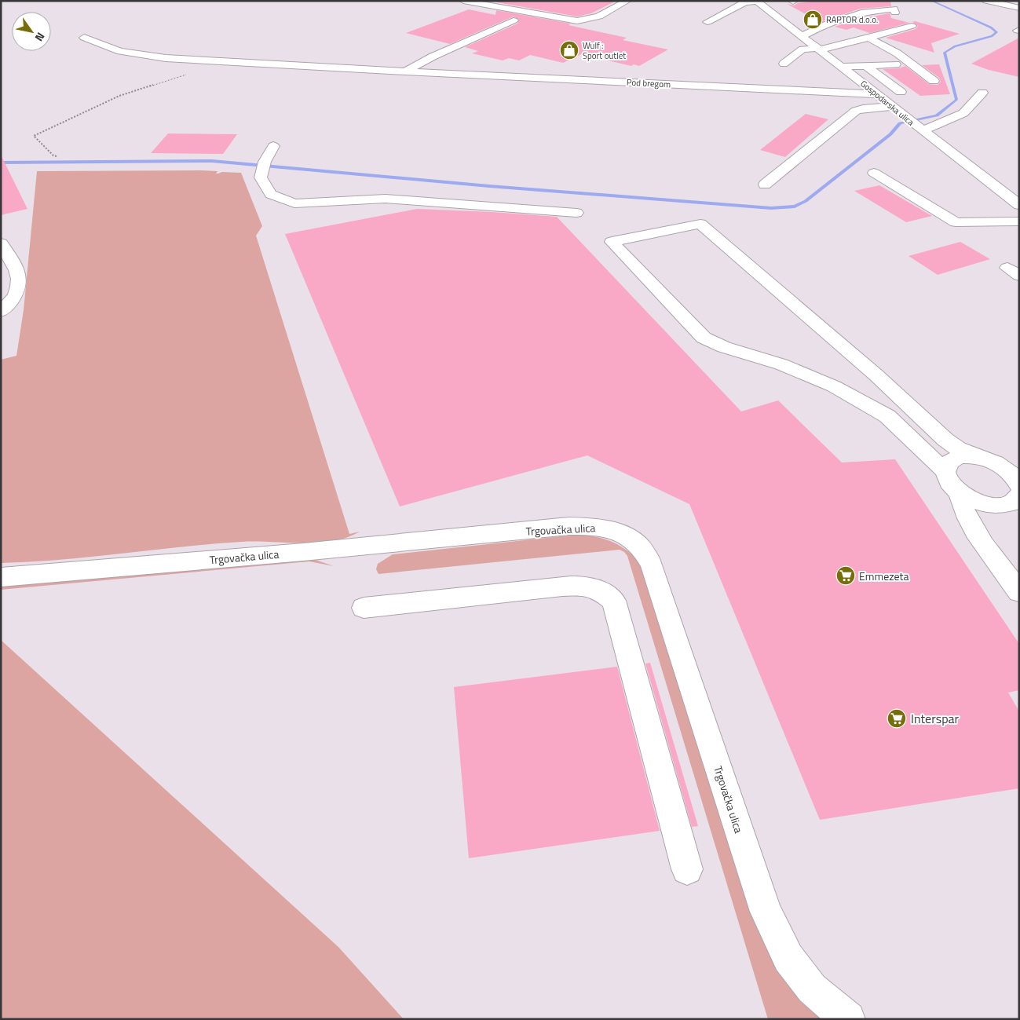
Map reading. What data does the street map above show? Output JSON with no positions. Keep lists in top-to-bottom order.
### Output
{
  "streets": {
    "street": ["Pod bregom", "Gospodarska ulica", "Trgovačka ulica"]
  },
  "crossings": [
    ["Pod bregom", "Gospodarska ulica"]
  ],
  "places": {
    "shop": ["RAPTOR d.o.o.", "Wulf : Sport outlet"],
    "supermarket": ["Emmezeta", "Interspar"]
  },
  "north": "bottom right"
}
